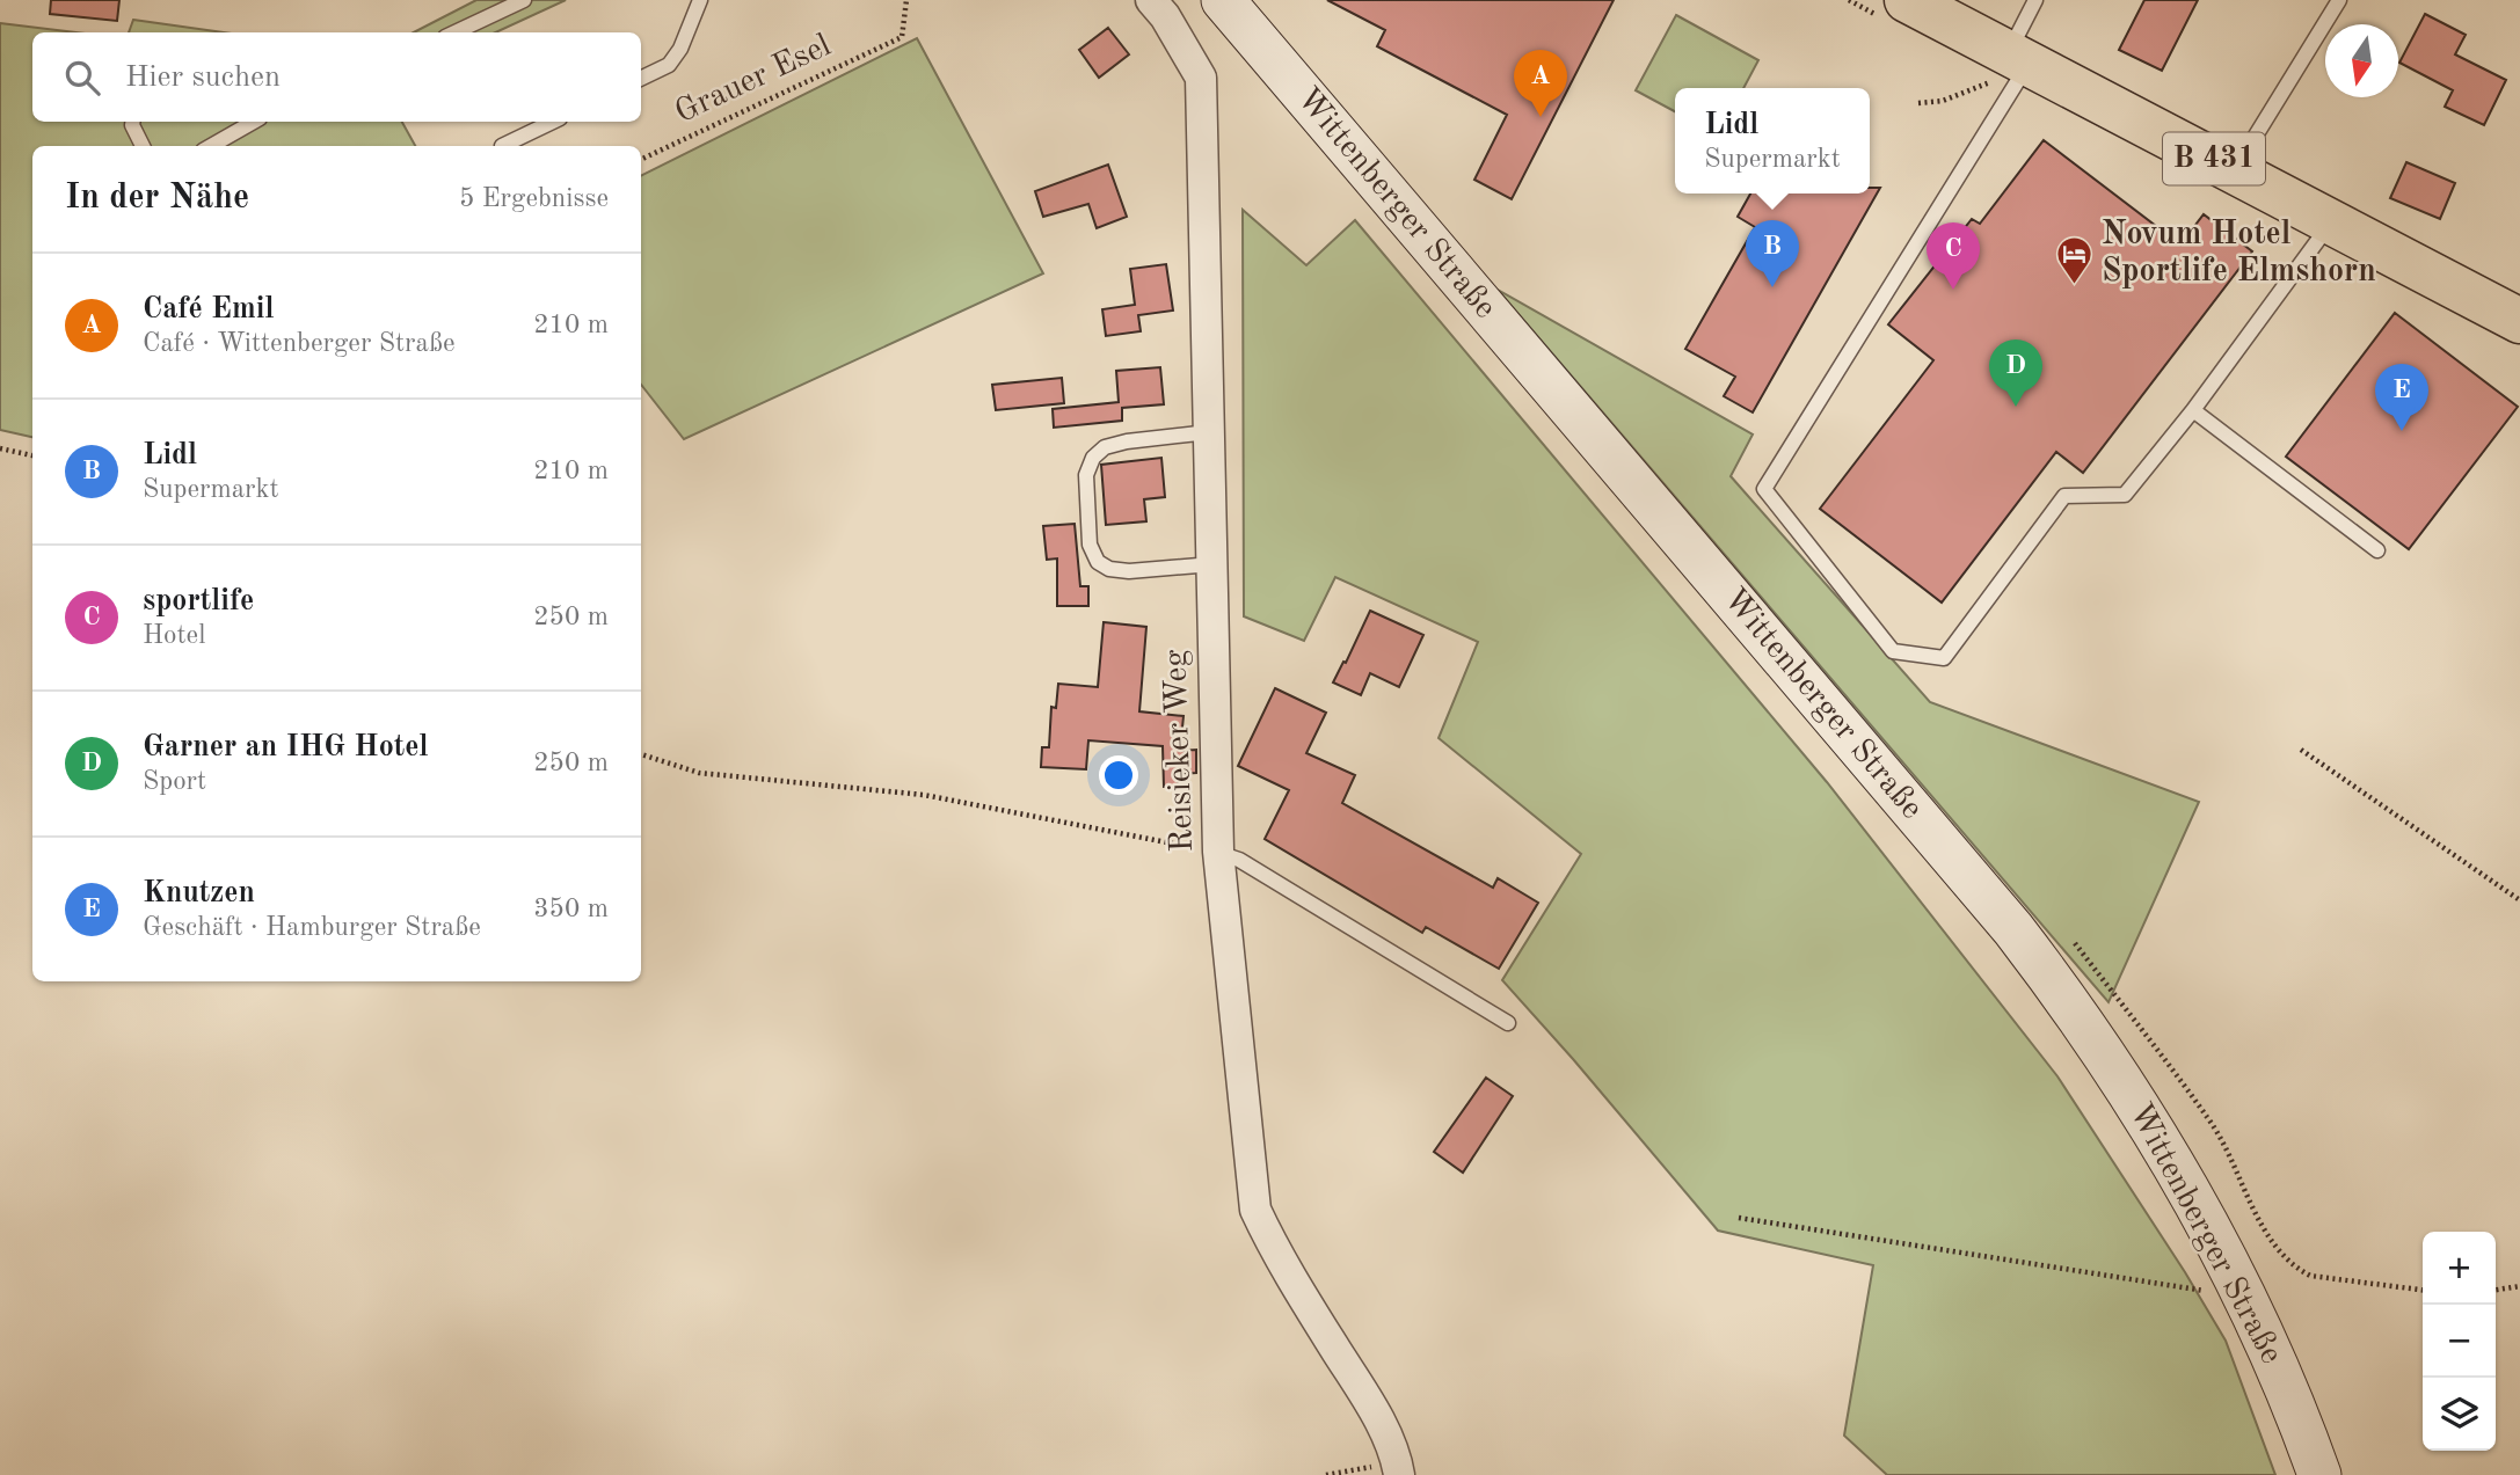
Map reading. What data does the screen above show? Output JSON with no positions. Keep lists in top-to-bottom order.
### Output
{
  "streets": {
    "main road": ["B 431", "Wittenberger Straße"],
    "street": ["Reisieker Weg"],
    "path": ["Grauer Esel"]
  },
  "places": {
    "hotel": ["Novum Hotel Sportlife Elmshorn"]
  },
  "north": "bottom",
  "page": {
    "search": "Hier suchen",
    "pins": [
      "A",
      "B",
      "C",
      "D",
      "E"
    ],
    "popup": ["Lidl", "Supermarkt"],
    "heading": ["In der Nähe", "5 Ergebnisse"],
    "list": [
      {
        "mark": "A",
        "name": "Café Emil",
        "note": "Café · Wittenberger Straße",
        "value": "210 m"
      },
      {
        "mark": "B",
        "name": "Lidl",
        "note": "Supermarkt",
        "value": "210 m"
      },
      {
        "mark": "C",
        "name": "sportlife",
        "note": "Hotel",
        "value": "250 m"
      },
      {
        "mark": "D",
        "name": "Garner an IHG Hotel",
        "note": "Sport",
        "value": "250 m"
      },
      {
        "mark": "E",
        "name": "Knutzen",
        "note": "Geschäft · Hamburger Straße",
        "value": "350 m"
      }
    ],
    "map_buttons": ["+", "−"]
  }
}
